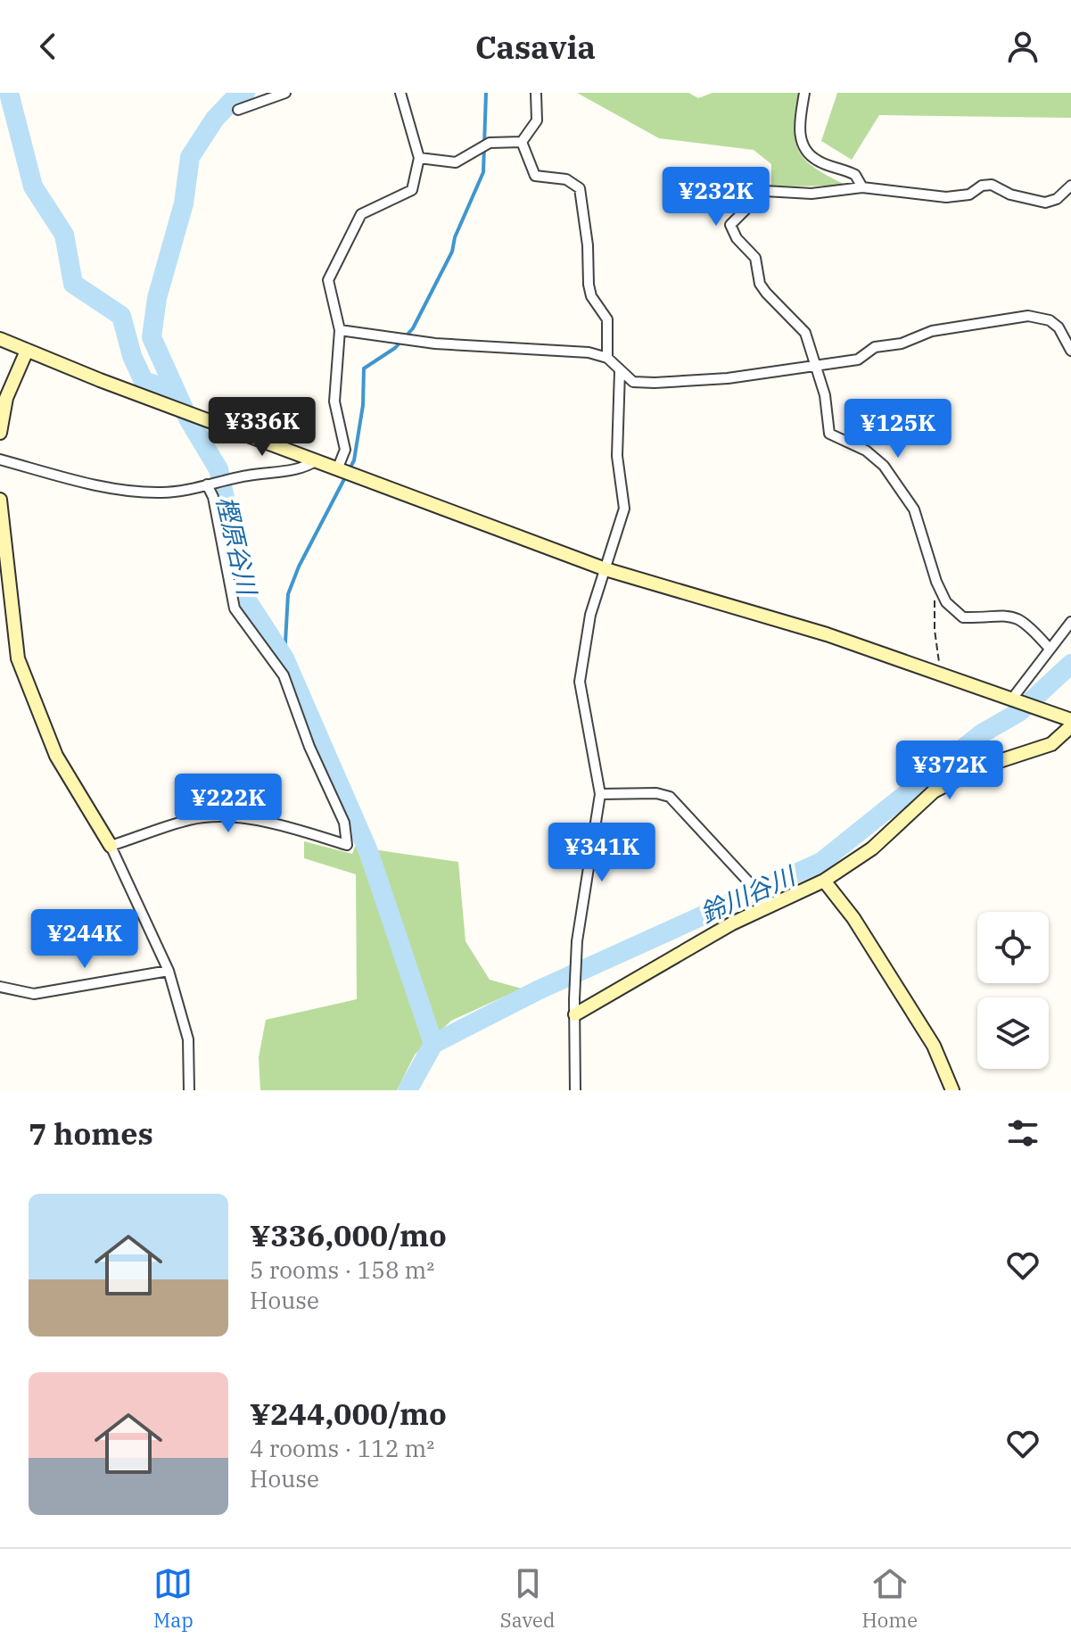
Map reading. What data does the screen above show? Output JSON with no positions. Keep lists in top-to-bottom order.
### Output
{
  "water": ["樫原谷川", "鈴川谷川"],
  "page": {
    "header": "Casavia",
    "price": [
      "¥232K",
      "¥336K",
      "¥125K",
      "¥372K",
      "¥222K",
      "¥341K",
      "¥244K"
    ],
    "heading": "7 homes",
    "list": [
      {
        "name": "¥336,000/mo",
        "note": "5 rooms · 158 m² · House"
      },
      {
        "name": "¥244,000/mo",
        "note": "4 rooms · 112 m² · House"
      }
    ],
    "tabs": ["Map", "Saved", "Home"]
  }
}
